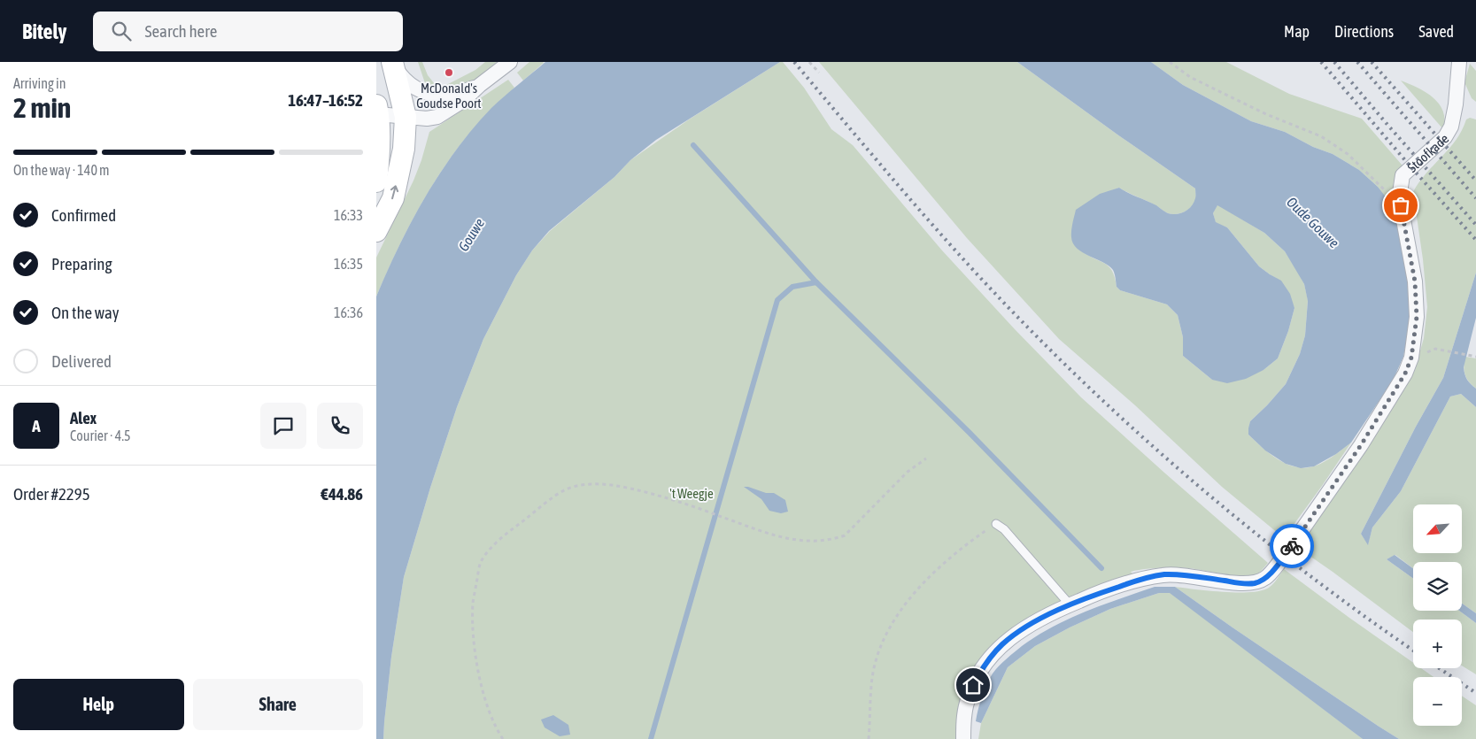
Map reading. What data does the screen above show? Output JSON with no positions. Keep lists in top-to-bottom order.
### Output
{
  "streets": {
    "street": ["Stoofkade"]
  },
  "water": ["Oude Gouwe", "Gouwe"],
  "parks": ["'t Weegje"],
  "places": ["McDonald's Goudse Poort"],
  "north": "bottom left",
  "page": {
    "header": "Bitely",
    "search": "Search here",
    "nav": ["Map", "Directions", "Saved"],
    "heading": ["2 min", "Arriving in", "16:47–16:52"],
    "panel": [
      "Alex",
      "Courier · 4.5",
      "Order #2295",
      "€44.86"
    ],
    "bar": "On the way · 140 m",
    "list": [
      ["Confirmed", "16:33"],
      ["Preparing", "16:35"],
      ["On the way", "16:36"],
      "Delivered"
    ],
    "round": "A",
    "map_buttons": ["+", "−"],
    "buttons": ["Help", "Share"]
  }
}
